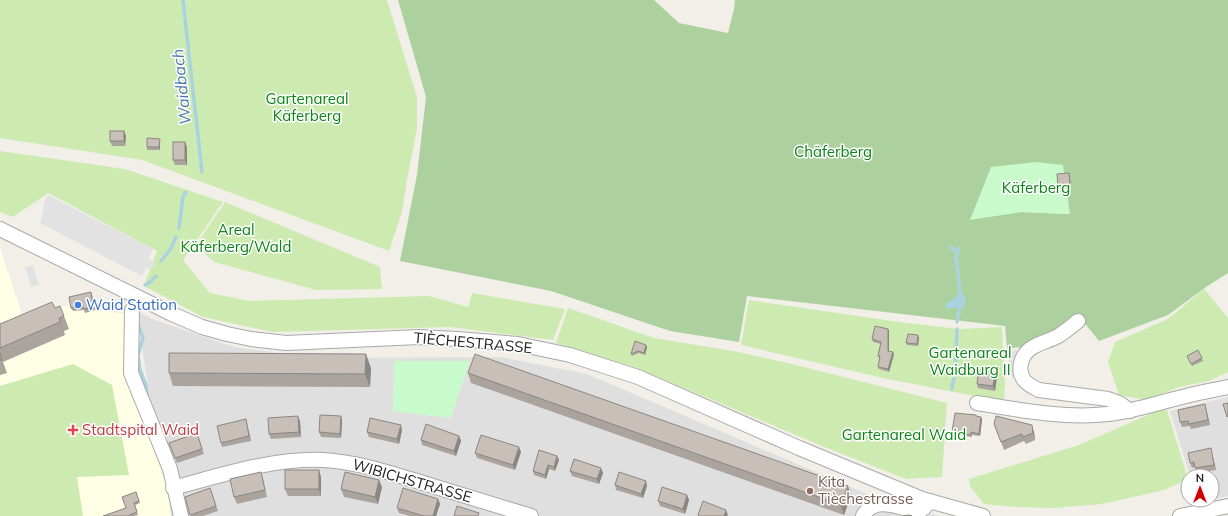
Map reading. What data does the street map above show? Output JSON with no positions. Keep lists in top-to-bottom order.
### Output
{
  "streets": {
    "street": ["TIÈCHESTRASSE", "WIBICHSTRASSE"]
  },
  "water": ["Waidbach"],
  "parks": [
    "Gartenareal Käferberg",
    "Chäferberg",
    "Käferberg",
    "Areal Käferberg/Wald",
    "Gartenareal Waidburg II",
    "Gartenareal Waid"
  ],
  "places": {
    "other": ["Waid Station", "Kita Tièchestrasse"],
    "health": ["Stadtspital Waid"]
  },
  "north": "top"
}
